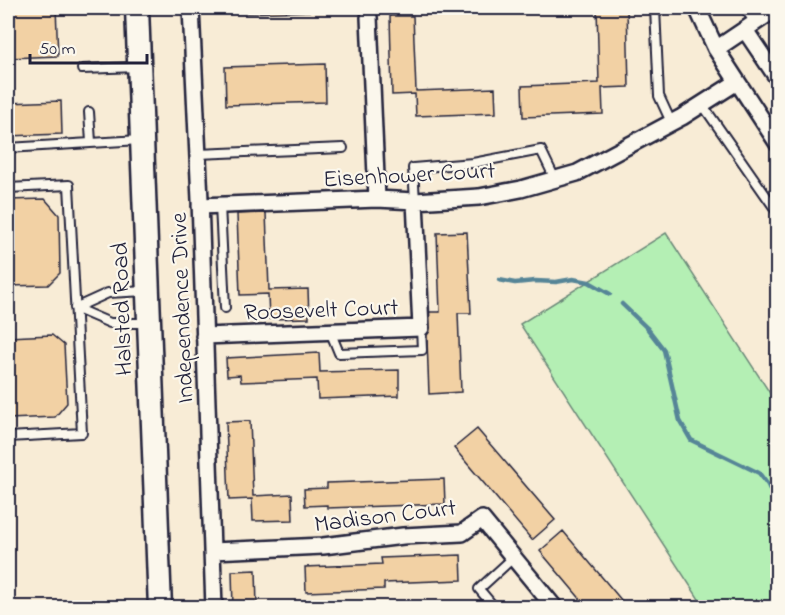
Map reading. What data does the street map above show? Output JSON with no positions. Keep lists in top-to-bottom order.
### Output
{
  "streets": {
    "street": [
      "Eisenhower Court",
      "Independence Drive",
      "Halsted Road",
      "Roosevelt Court",
      "Madison Court"
    ]
  },
  "crossings": [
    ["Eisenhower Court", "Independence Drive"],
    ["Eisenhower Court", "Roosevelt Court"],
    ["Independence Drive", "Roosevelt Court"],
    ["Independence Drive", "Madison Court"]
  ],
  "scale_bar": "50 m"
}
